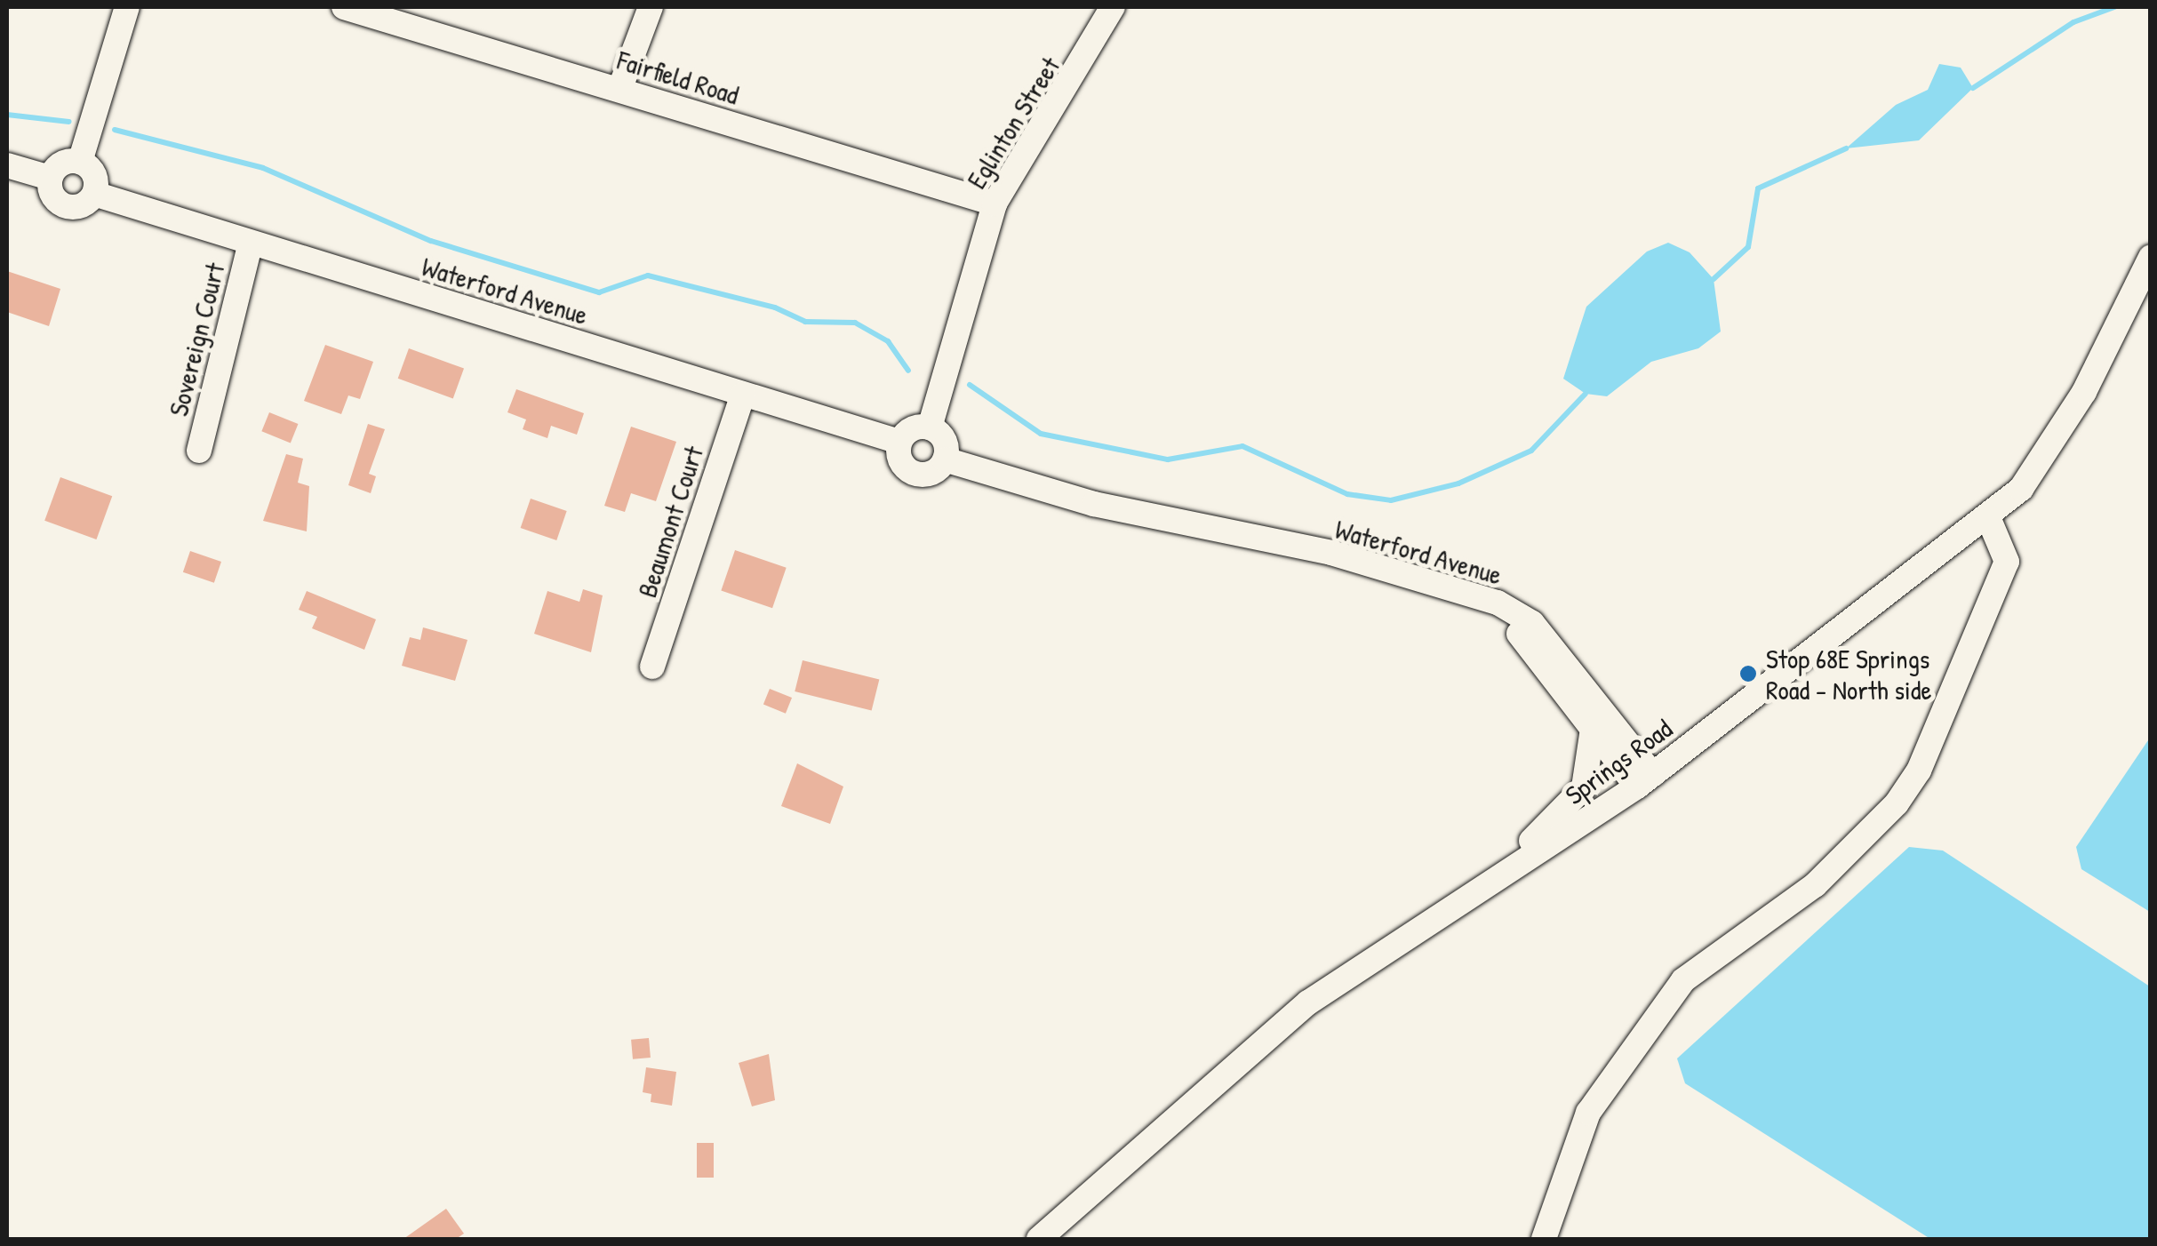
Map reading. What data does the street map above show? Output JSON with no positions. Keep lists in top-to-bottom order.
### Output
{
  "streets": {
    "street": [
      "Fairfield Road",
      "Eglinton Street",
      "Waterford Avenue",
      "Sovereign Court",
      "Beaumont Court",
      "Springs Road"
    ]
  },
  "crossings": [
    ["Fairfield Road", "Eglinton Street"],
    ["Eglinton Street", "Waterford Avenue"],
    ["Waterford Avenue", "Sovereign Court"],
    ["Waterford Avenue", "Beaumont Court"],
    ["Waterford Avenue", "Springs Road"]
  ],
  "places": ["Stop 68E Springs Road - North side"]
}
